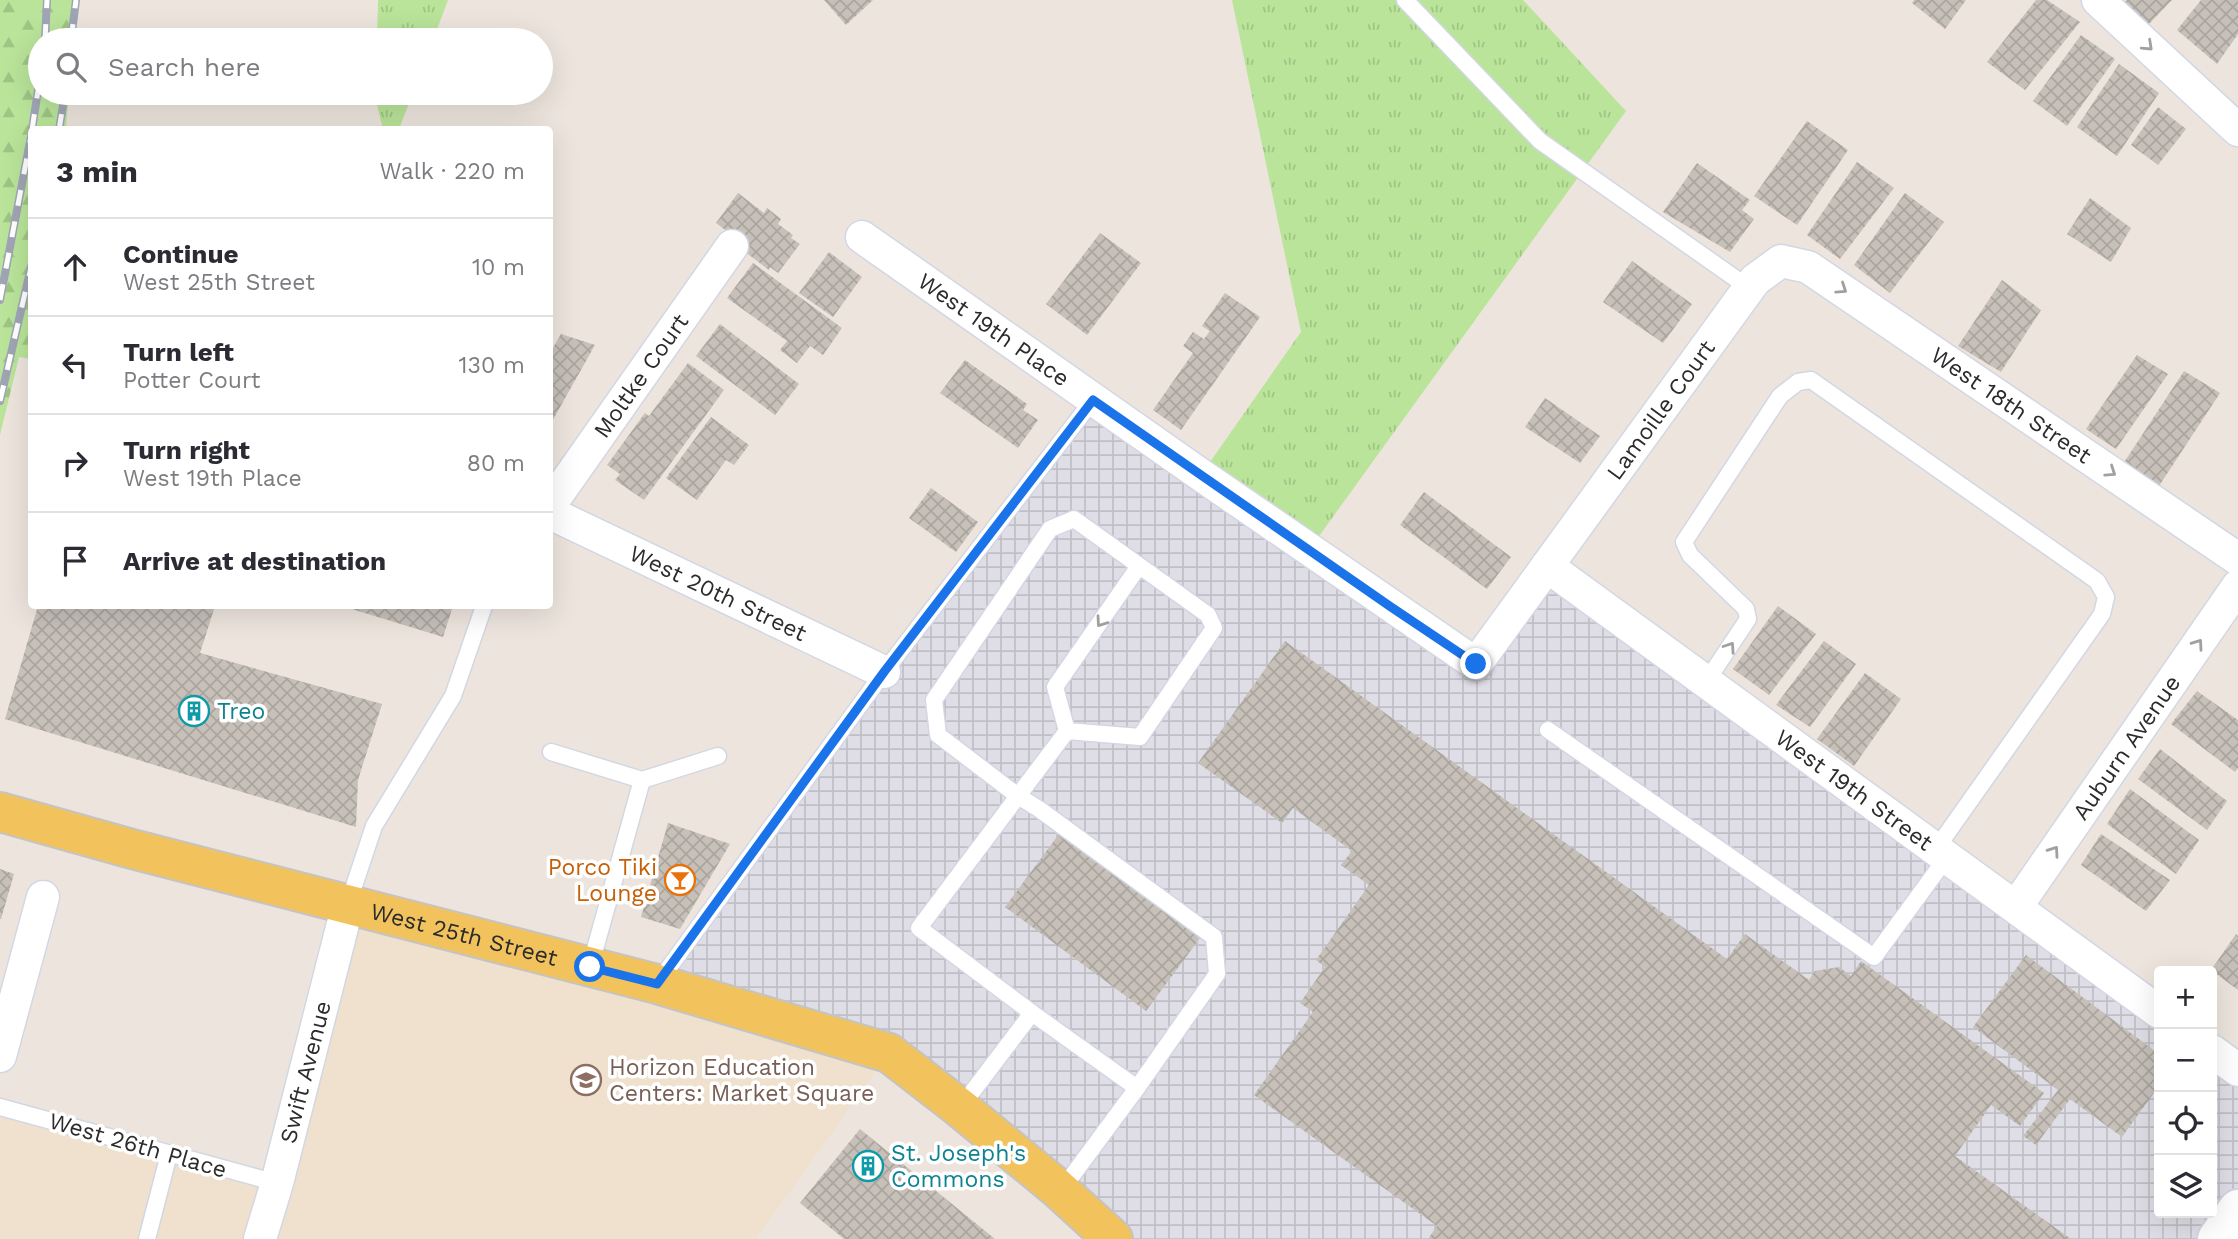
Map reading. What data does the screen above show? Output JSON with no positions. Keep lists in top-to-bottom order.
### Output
{
  "streets": {
    "main road": ["West 25th Street"],
    "street": [
      "West 19th Place",
      "Moltke Court",
      "West 18th Street",
      "Lamoille Court",
      "West 20th Street",
      "Auburn Avenue",
      "West 19th Street",
      "Swift Avenue"
    ],
    "lane": ["West 26th Place"]
  },
  "crossings": [
    ["West 19th Place", "Lamoille Court"],
    ["West 19th Place", "West 19th Street"],
    ["West 18th Street", "Lamoille Court"],
    ["Lamoille Court", "West 19th Street"],
    ["Auburn Avenue", "West 19th Street"],
    ["West 25th Street", "Swift Avenue"],
    ["Swift Avenue", "West 26th Place"]
  ],
  "one_way": ["West 18th Street", "Auburn Avenue"],
  "places": {
    "building": ["Treo", "St. Joseph's Commons"],
    "bar": ["Porco Tiki Lounge"],
    "school or university": ["Horizon Education Centers: Market Square"]
  },
  "page": {
    "search": "Search here",
    "heading": ["3 min", "Walk · 220 m"],
    "list": [
      ["Continue", "West 25th Street", "10 m"],
      ["Turn left", "Potter Court", "130 m"],
      ["Turn right", "West 19th Place", "80 m"],
      "Arrive at destination"
    ],
    "map_buttons": ["+", "−"]
  }
}
